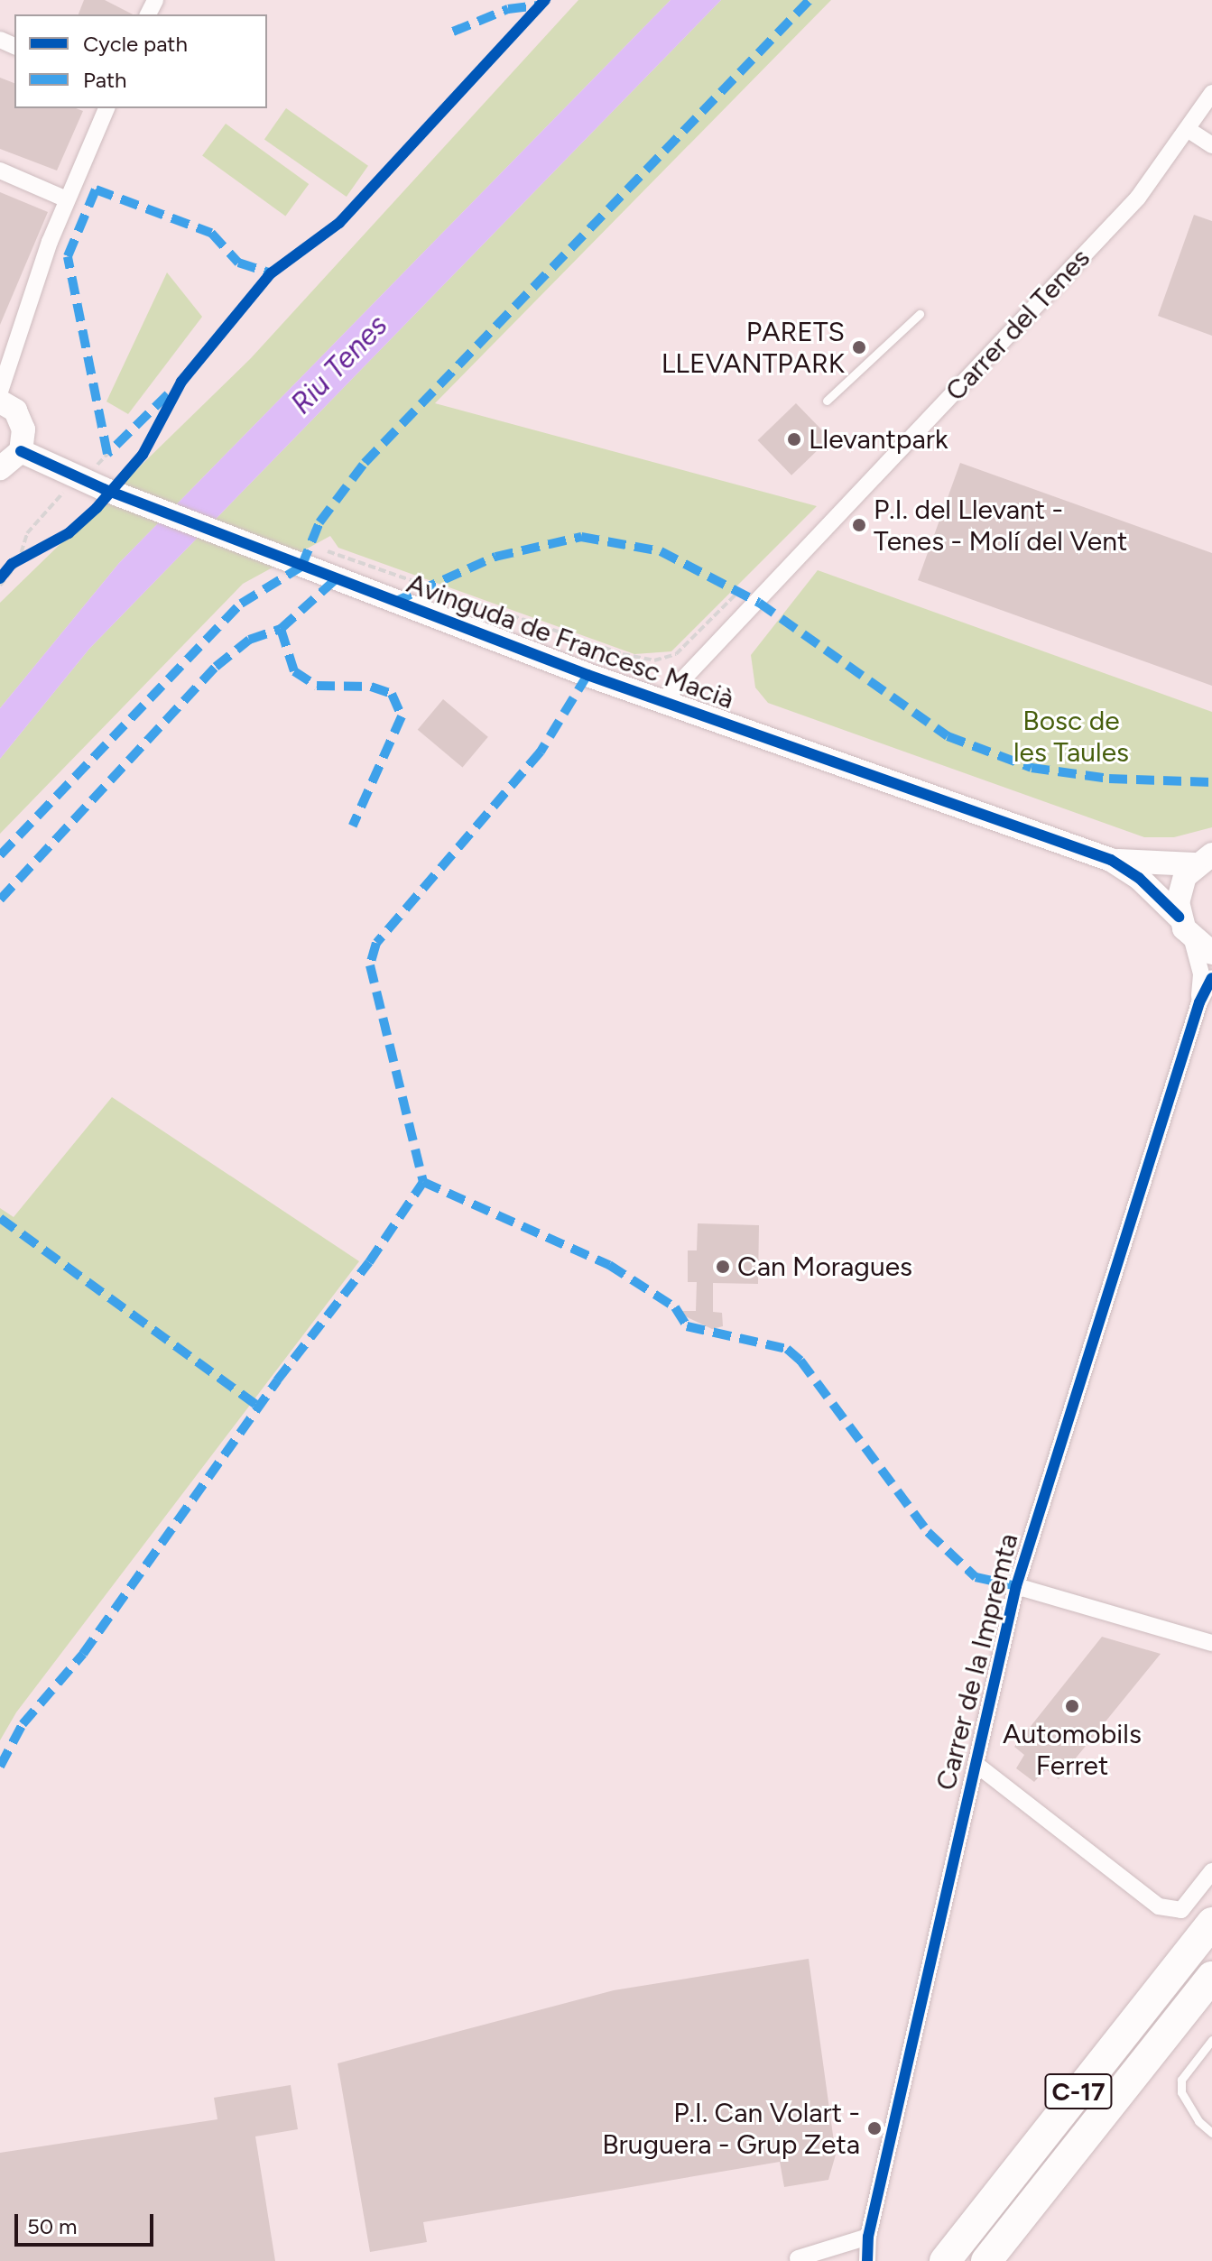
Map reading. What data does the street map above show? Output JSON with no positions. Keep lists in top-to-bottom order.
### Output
{
  "streets": {
    "highway": ["C-17"],
    "street": ["Carrer del Tenes", "Avinguda de Francesc Macià", "Carrer de la Impremta"]
  },
  "crossings": [
    ["Carrer del Tenes", "Avinguda de Francesc Macià"]
  ],
  "water": ["Riu Tenes"],
  "parks": ["Bosc de les Taules"],
  "places": [
    "PARETS LLEVANTPARK",
    "Llevantpark",
    "P.I. del Llevant - Tenes - Molí del Vent",
    "Can Moragues",
    "Automobils Ferret",
    "P.I. Can Volart - Bruguera - Grup Zeta"
  ],
  "legend": ["Cycle path", "Path"],
  "scale_bar": "50 m"
}
